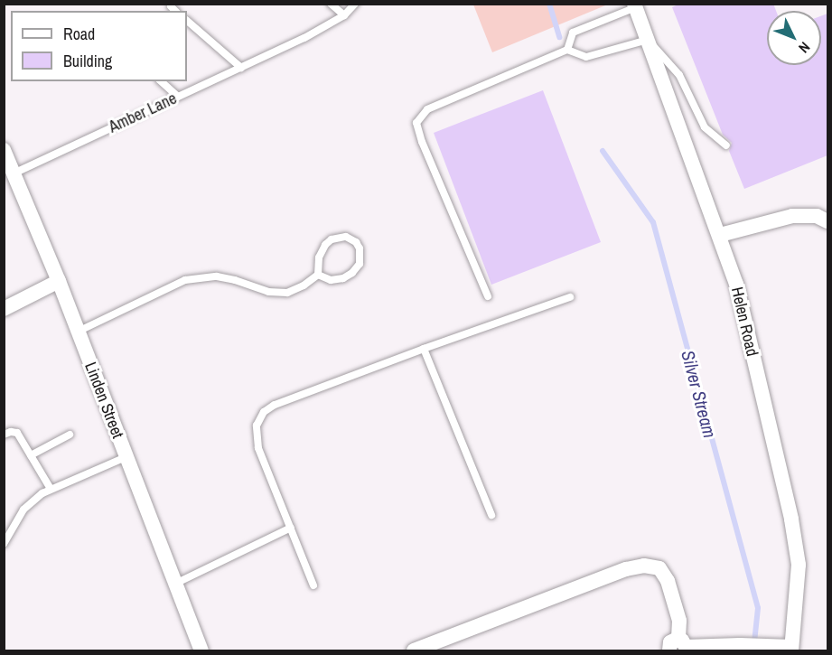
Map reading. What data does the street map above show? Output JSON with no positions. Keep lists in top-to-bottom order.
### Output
{
  "streets": {
    "street": ["Helen Road", "Linden Street"],
    "lane": ["Amber Lane"]
  },
  "crossings": [
    ["Amber Lane", "Linden Street"]
  ],
  "water": ["Silver Stream"],
  "legend": ["Road", "Building"],
  "north": "bottom right"
}
